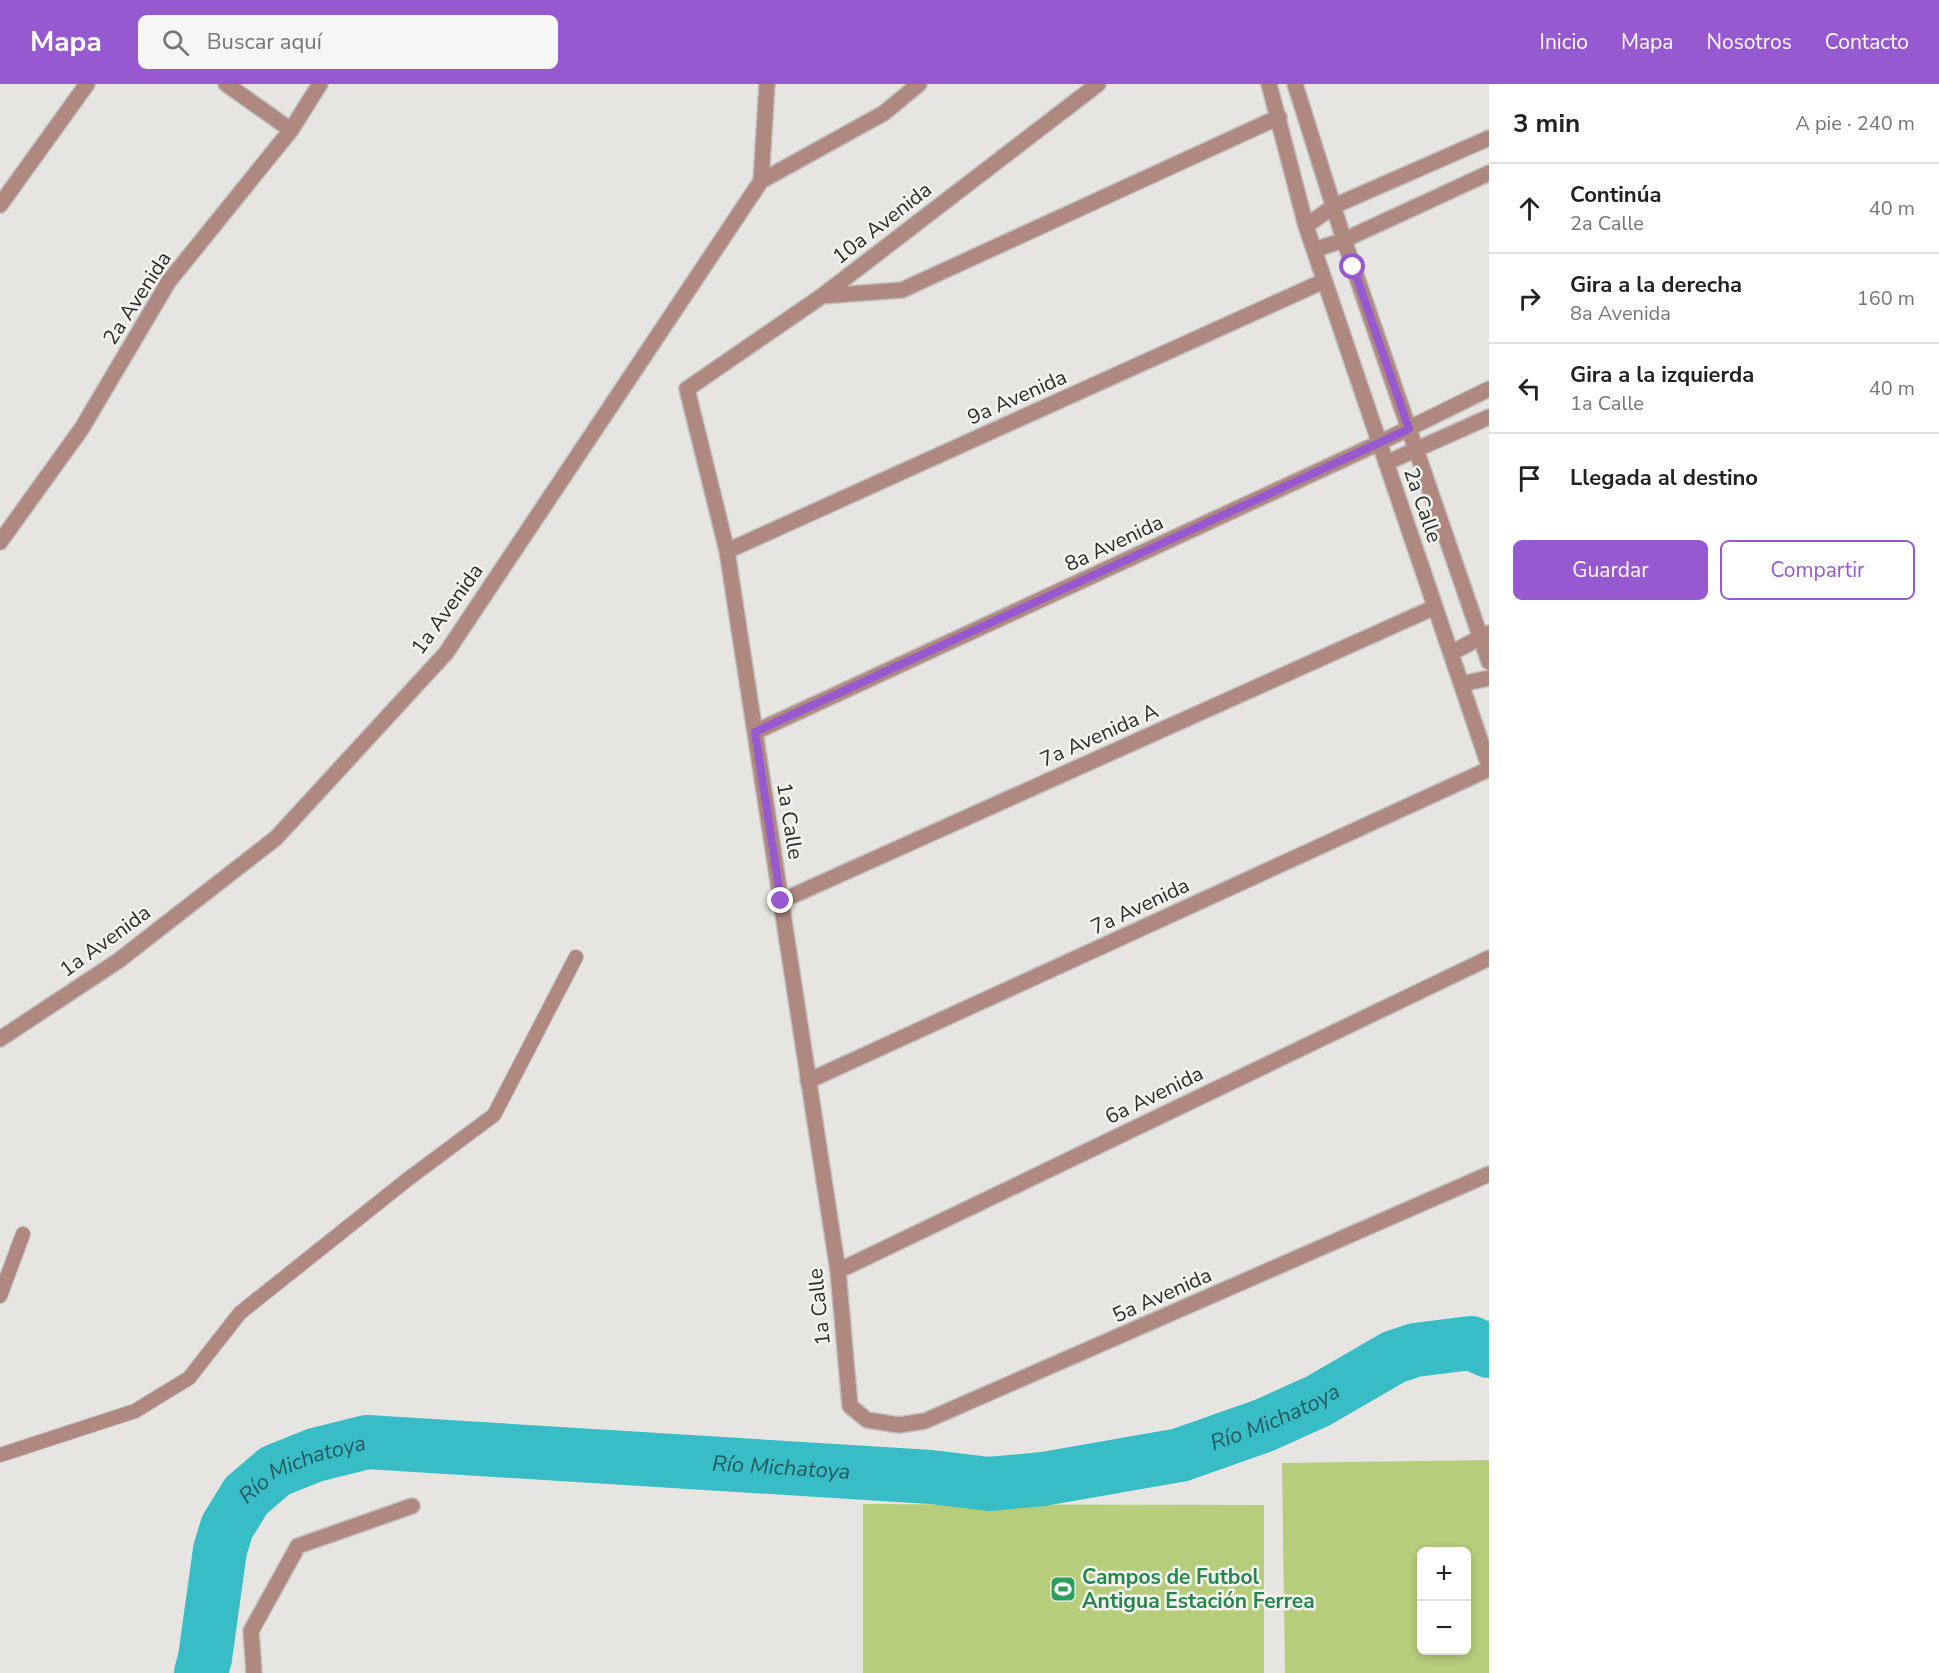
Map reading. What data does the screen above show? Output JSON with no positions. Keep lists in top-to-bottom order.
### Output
{
  "streets": {
    "street": [
      "10a Avenida",
      "2a Avenida",
      "9a Avenida",
      "2a Calle",
      "8a Avenida",
      "1a Avenida",
      "7a Avenida A",
      "1a Calle",
      "7a Avenida",
      "6a Avenida",
      "5a Avenida"
    ]
  },
  "crossings": [
    ["10a Avenida", "1a Calle"],
    ["9a Avenida", "2a Calle"],
    ["9a Avenida", "1a Calle"],
    ["2a Calle", "8a Avenida"],
    ["2a Calle", "7a Avenida A"],
    ["2a Calle", "7a Avenida"],
    ["8a Avenida", "1a Calle"],
    ["7a Avenida A", "1a Calle"],
    ["1a Calle", "7a Avenida"],
    ["1a Calle", "6a Avenida"],
    ["1a Calle", "5a Avenida"]
  ],
  "water": ["Río Michatoya"],
  "places": {
    "sports": ["Campos de Futbol Antigua Estación Ferrea"]
  },
  "page": {
    "header": "Mapa",
    "search": "Buscar aquí",
    "nav": [
      "Inicio",
      "Mapa",
      "Nosotros",
      "Contacto"
    ],
    "heading": ["3 min", "A pie · 240 m"],
    "list": [
      ["Continúa", "2a Calle", "40 m"],
      ["Gira a la derecha", "8a Avenida", "160 m"],
      ["Gira a la izquierda", "1a Calle", "40 m"],
      "Llegada al destino"
    ],
    "buttons": ["Guardar", "Compartir"],
    "map_buttons": ["+", "−"]
  }
}
